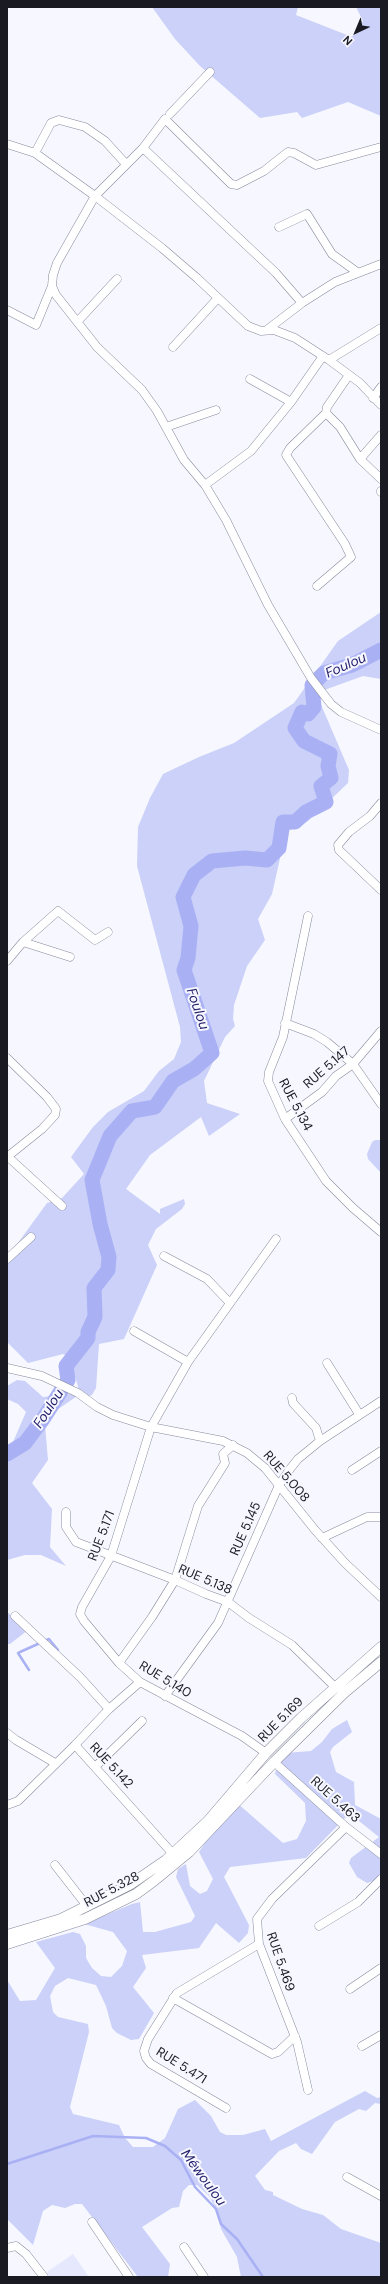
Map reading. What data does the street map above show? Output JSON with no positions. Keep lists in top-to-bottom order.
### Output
{
  "streets": {
    "main road": ["RUE 5.169", "RUE 5.328"],
    "street": [
      "RUE 5.147",
      "RUE 5.134",
      "RUE 5.008",
      "RUE 5.145",
      "RUE 5.171",
      "RUE 5.138",
      "RUE 5.140",
      "RUE 5.142",
      "RUE 5.463",
      "RUE 5.469",
      "RUE 5.471"
    ]
  },
  "crossings": [
    ["RUE 5.147", "RUE 5.134"],
    ["RUE 5.008", "RUE 5.145"],
    ["RUE 5.008", "RUE 5.171"],
    ["RUE 5.008", "RUE 5.140"],
    ["RUE 5.145", "RUE 5.138"],
    ["RUE 5.145", "RUE 5.140"],
    ["RUE 5.171", "RUE 5.138"],
    ["RUE 5.171", "RUE 5.140"],
    ["RUE 5.138", "RUE 5.140"],
    ["RUE 5.138", "RUE 5.169"],
    ["RUE 5.140", "RUE 5.169"],
    ["RUE 5.140", "RUE 5.142"],
    ["RUE 5.169", "RUE 5.463"],
    ["RUE 5.169", "RUE 5.328"],
    ["RUE 5.142", "RUE 5.328"],
    ["RUE 5.463", "RUE 5.469"],
    ["RUE 5.469", "RUE 5.471"]
  ],
  "water": ["Foulou", "Méwoulou"],
  "north": "bottom left"
}
